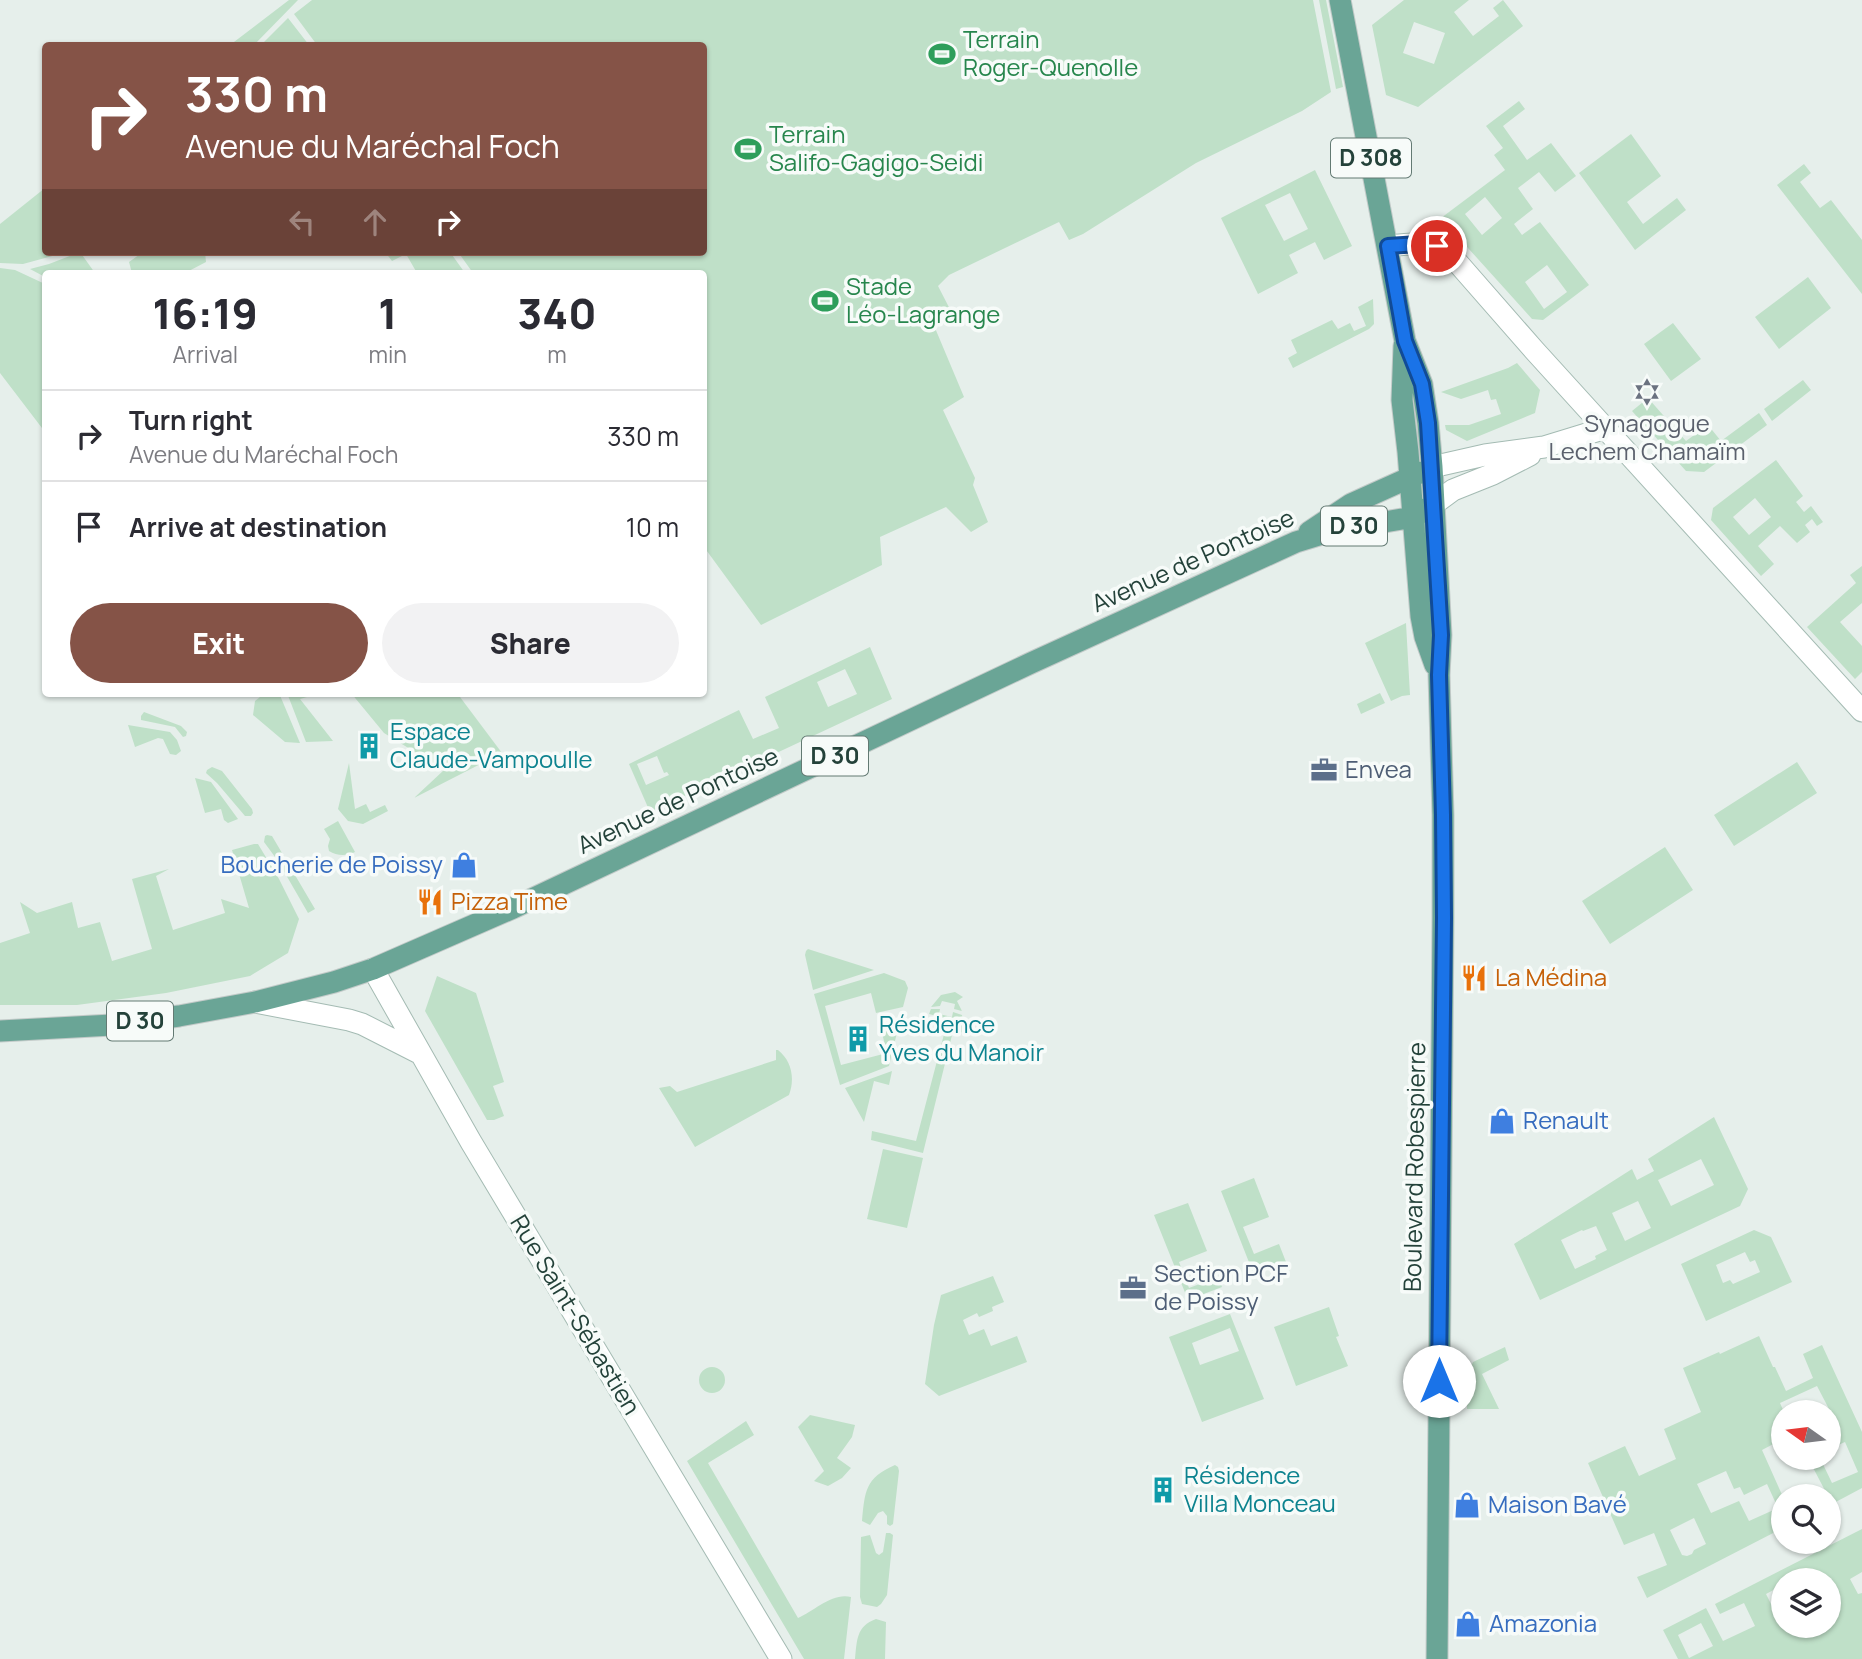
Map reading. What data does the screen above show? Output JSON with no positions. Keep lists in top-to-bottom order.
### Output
{
  "streets": {
    "main road": [
      "D 308",
      "D 30",
      "Avenue de Pontoise",
      "Boulevard Robespierre"
    ],
    "street": ["Rue Saint-Sébastien"]
  },
  "crossings": [
    ["Avenue de Pontoise", "Boulevard Robespierre"],
    ["Avenue de Pontoise", "Rue Saint-Sébastien"]
  ],
  "places": {
    "sports": ["Terrain Roger-Quenolle", "Terrain Salifo-Gagigo-Seidi", "Stade Léo-Lagrange"],
    "synagogue": ["Synagogue Lechem Chamaïm"],
    "building": ["Espace Claude-Vampoulle", "Résidence Yves du Manoir", "Résidence Villa Monceau"],
    "office": ["Envea", "Section PCF de Poissy"],
    "shop": [
      "Boucherie de Poissy",
      "Renault",
      "Maison Bavé",
      "Amazonia"
    ],
    "restaurant": ["Pizza Time", "La Médina"]
  },
  "north": "left",
  "page": {
    "turn": ["330 m", "Avenue du Maréchal Foch"],
    "eta": [
      "16:19",
      "Arrival",
      "1",
      "min",
      "340",
      "m"
    ],
    "list": [
      {
        "name": "Turn right",
        "note": "Avenue du Maréchal Foch",
        "value": "330 m"
      },
      {
        "name": "Arrive at destination",
        "value": "10 m"
      }
    ],
    "buttons": ["Exit", "Share"]
  }
}
